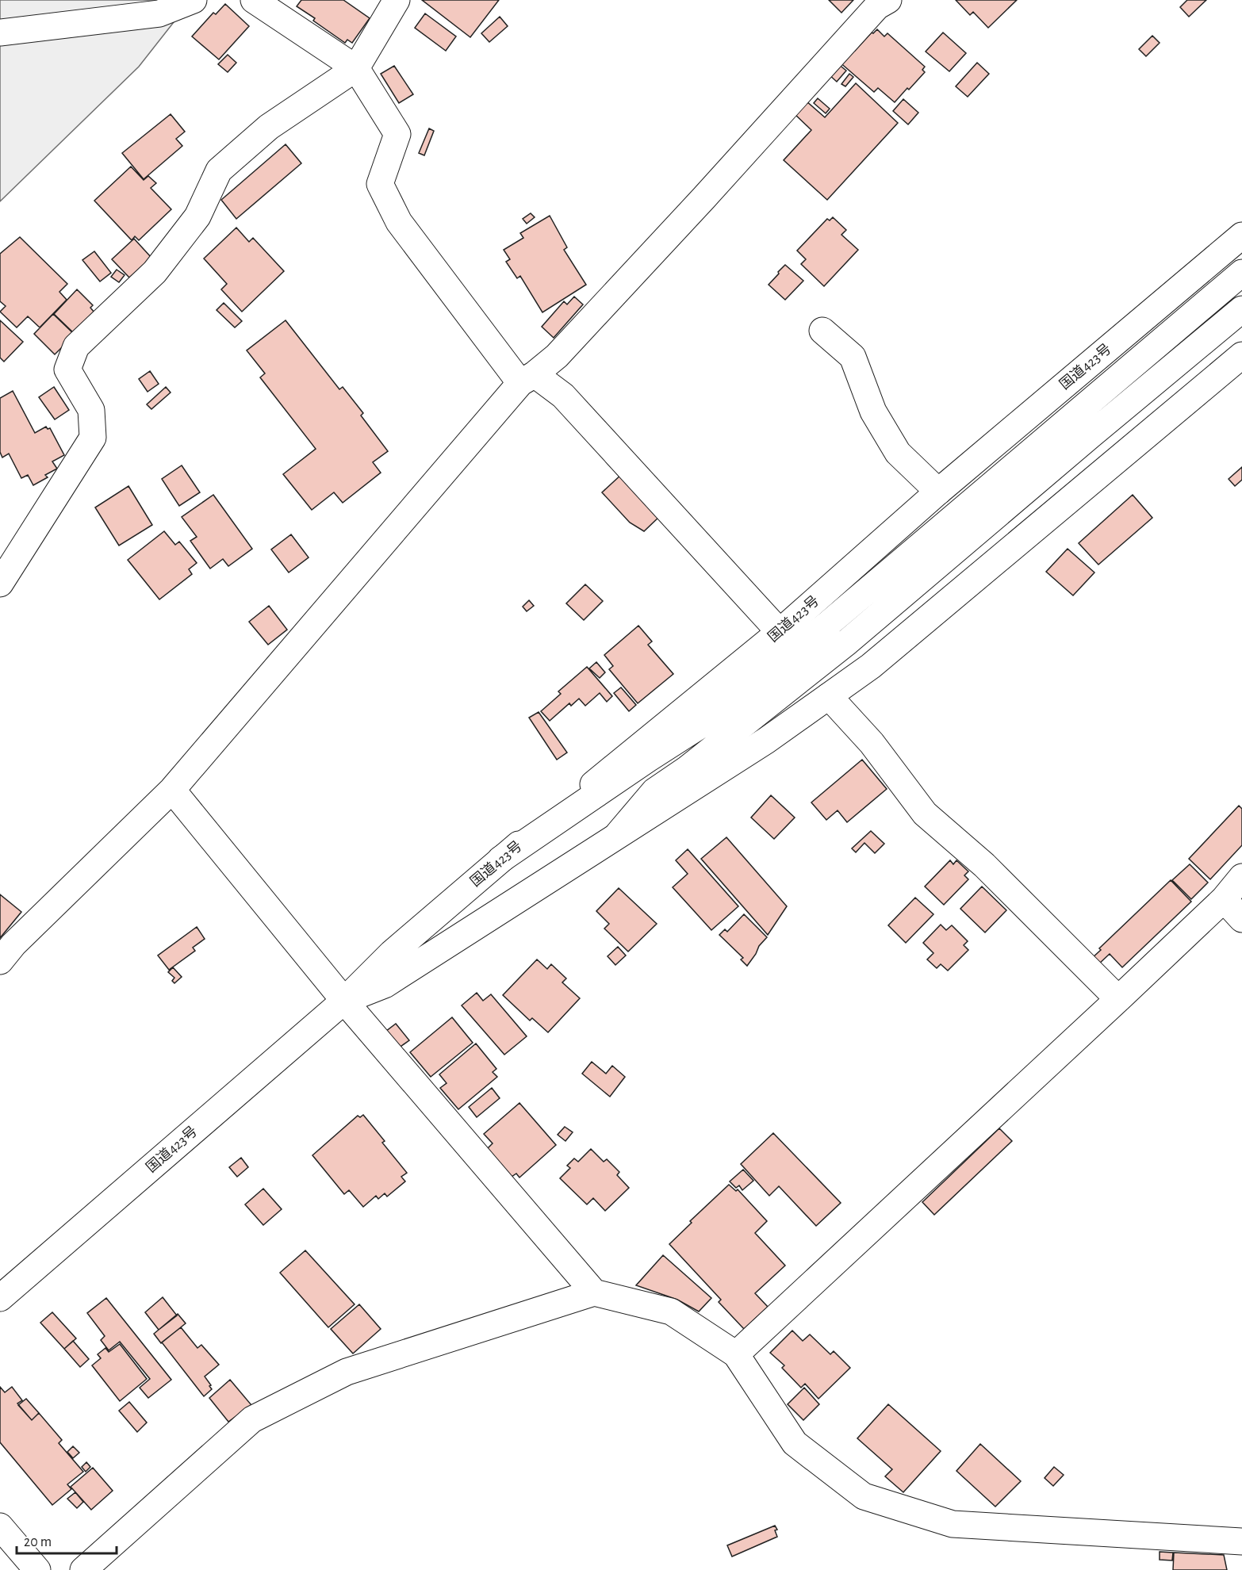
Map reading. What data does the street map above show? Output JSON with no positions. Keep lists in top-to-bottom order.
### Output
{
  "streets": {
    "main road": ["国道423号"]
  },
  "scale_bar": "20 m"
}
